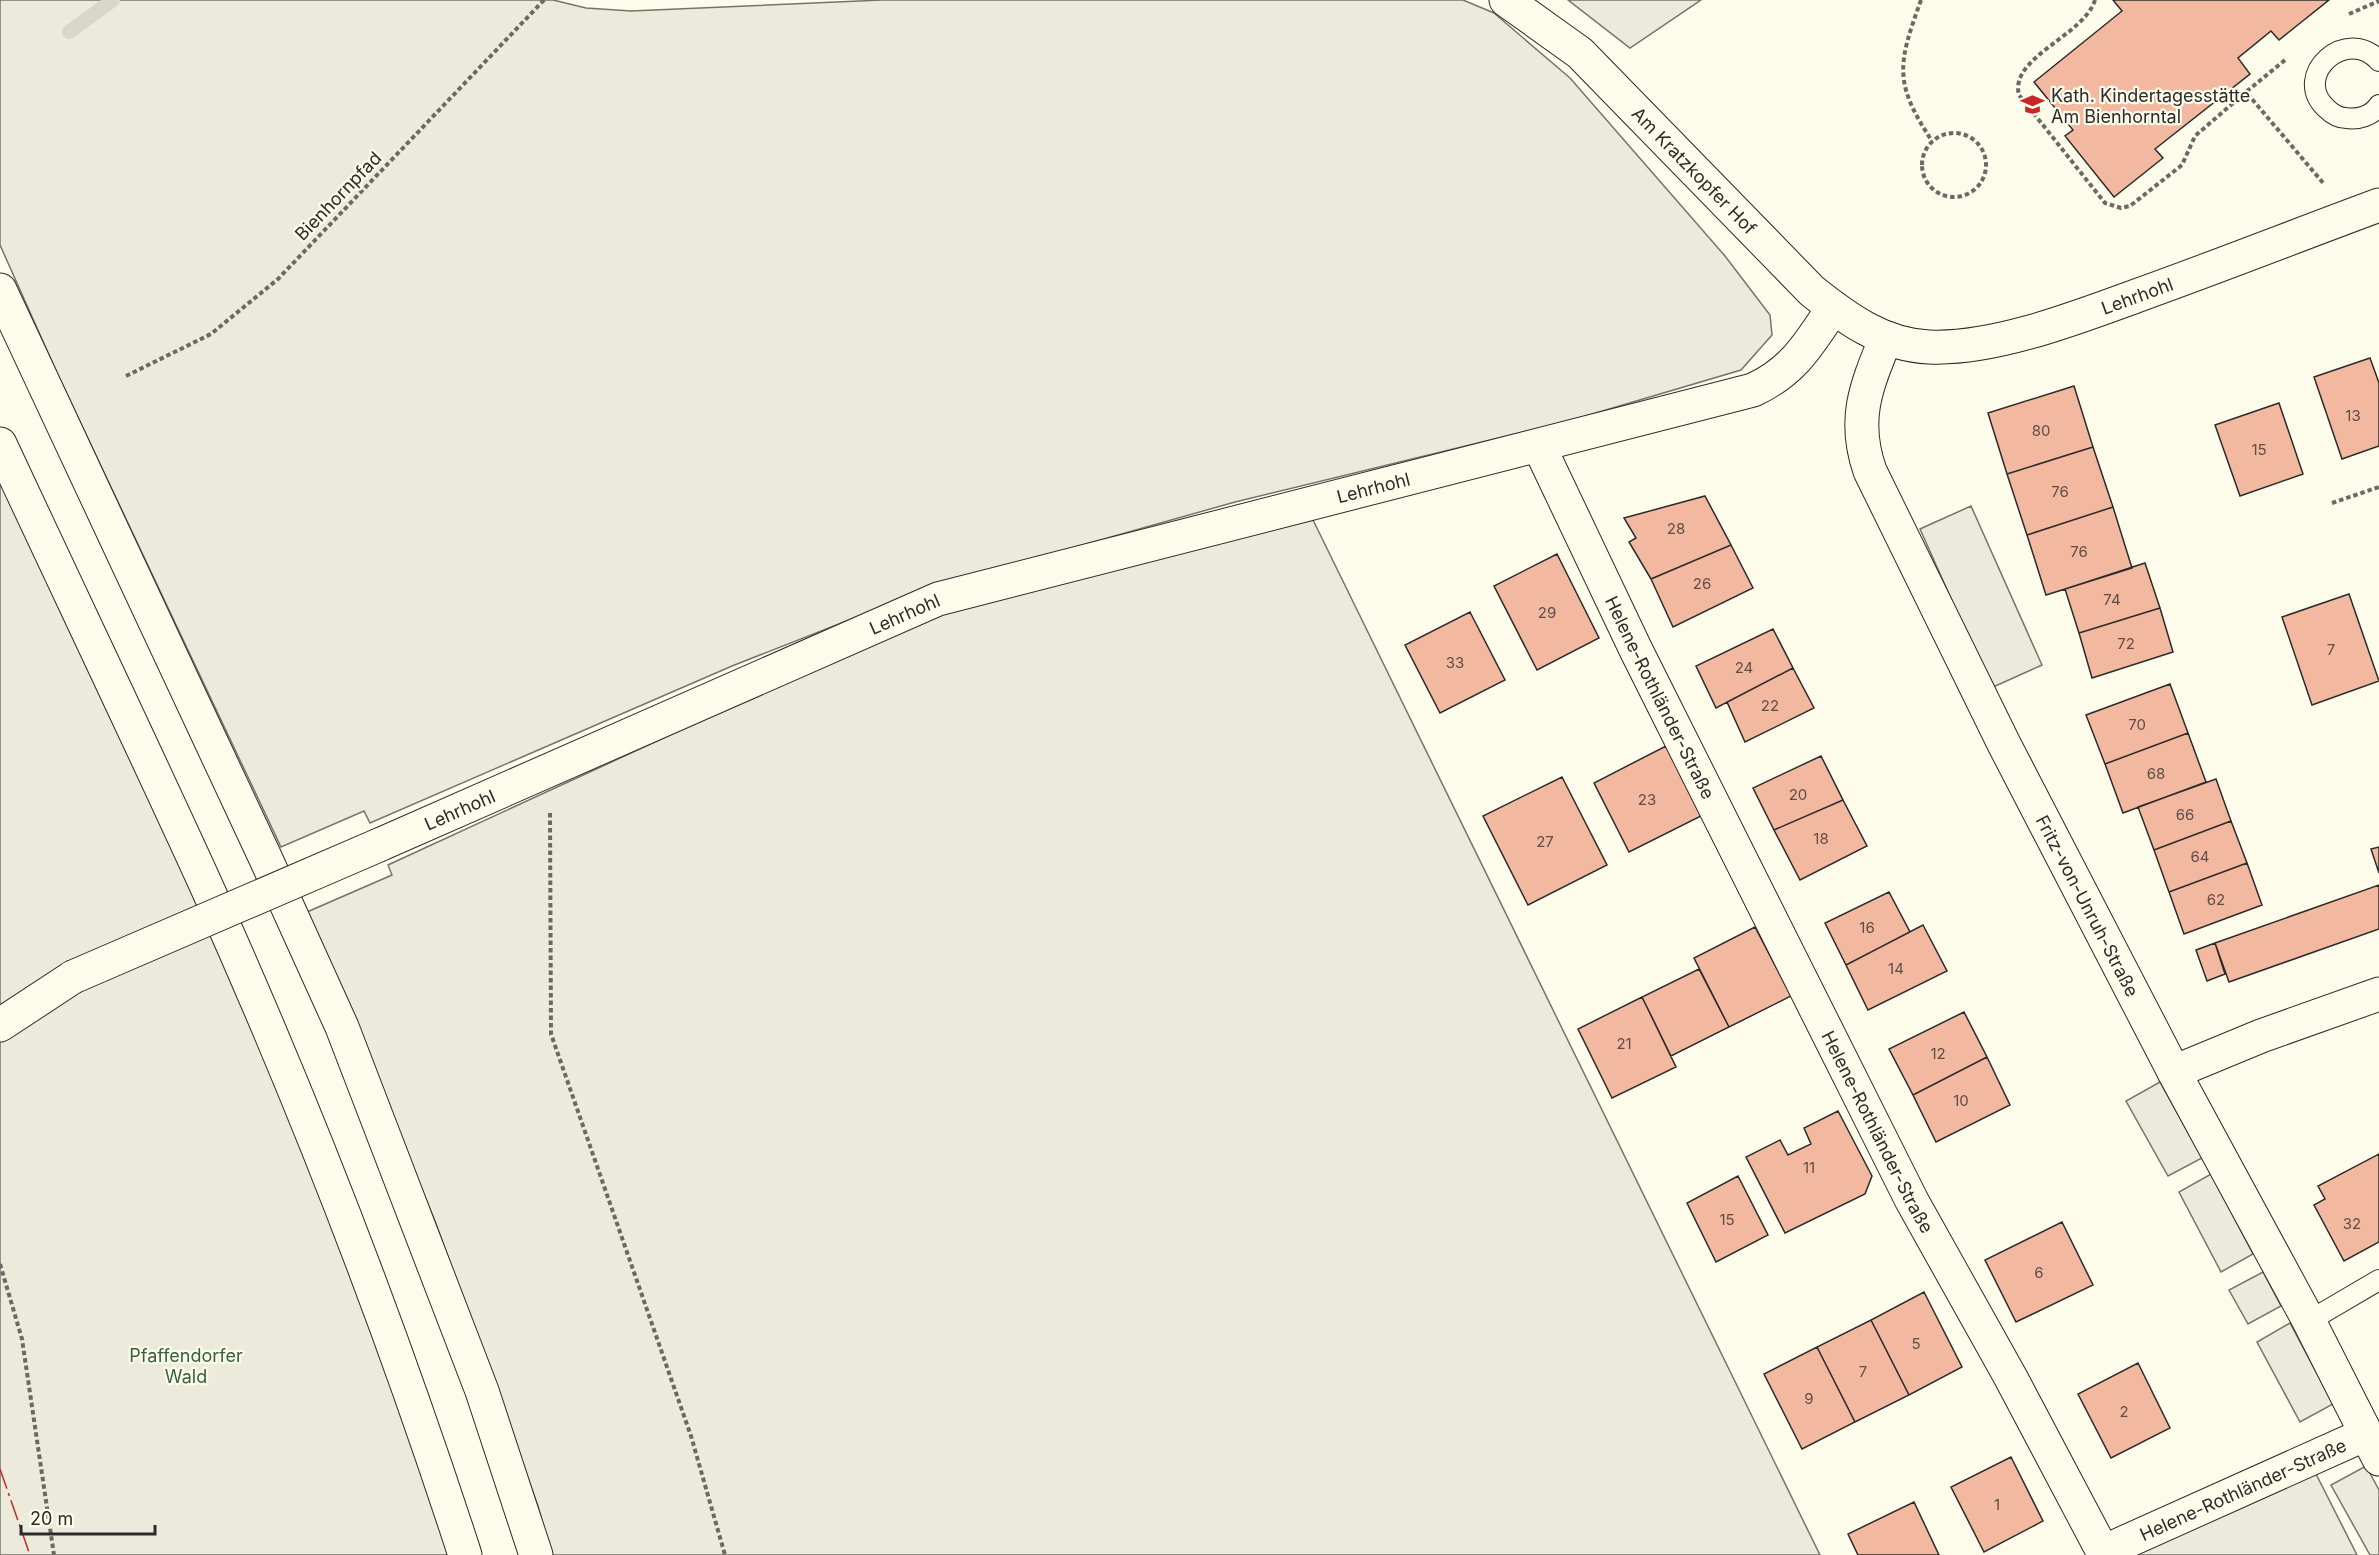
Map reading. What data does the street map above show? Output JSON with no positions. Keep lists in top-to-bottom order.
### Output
{
  "streets": {
    "main road": [
      "Am Kratzkopfer Hof",
      "Lehrhohl",
      "Helene-Rothländer-Straße",
      "Fritz-von-Unruh-Straße"
    ],
    "path": ["Bienhornpfad"]
  },
  "crossings": [
    ["Am Kratzkopfer Hof", "Lehrhohl"],
    ["Am Kratzkopfer Hof", "Fritz-von-Unruh-Straße"],
    ["Lehrhohl", "Helene-Rothländer-Straße"],
    ["Lehrhohl", "Fritz-von-Unruh-Straße"],
    ["Helene-Rothländer-Straße", "Fritz-von-Unruh-Straße"]
  ],
  "parks": ["Pfaffendorfer Wald"],
  "places": {
    "school or university": ["Kath. Kindertagesstätte Am Bienhorntal"]
  },
  "house_numbers": [
    "13",
    "80",
    "15",
    "76",
    "28",
    "76",
    "26",
    "74",
    "29",
    "72",
    "7",
    "33",
    "24",
    "22",
    "70",
    "68",
    "20",
    "23",
    "66",
    "18",
    "27",
    "64",
    "62",
    "16",
    "14",
    "21",
    "12",
    "10",
    "11",
    "15",
    "32",
    "6",
    "5",
    "7",
    "9",
    "2",
    "1"
  ],
  "scale_bar": "20 m"
}
